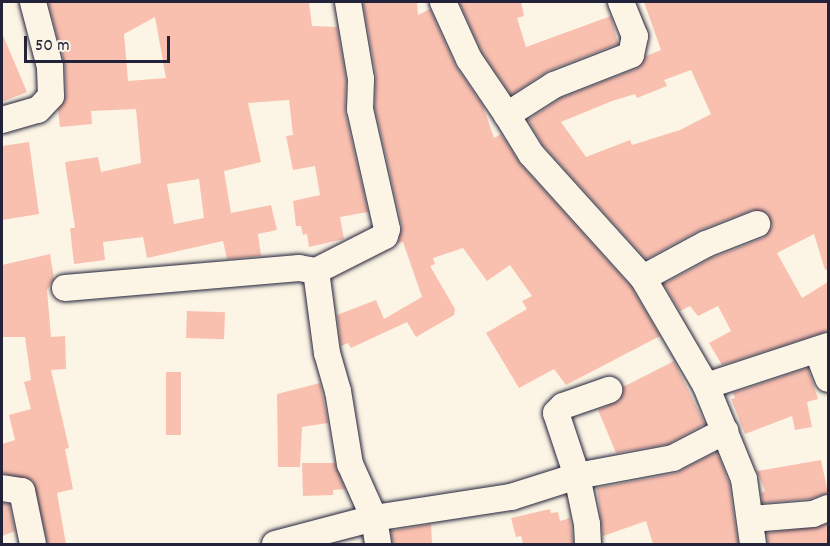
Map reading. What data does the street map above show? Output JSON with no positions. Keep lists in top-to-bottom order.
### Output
{
  "scale_bar": "50 m"
}
